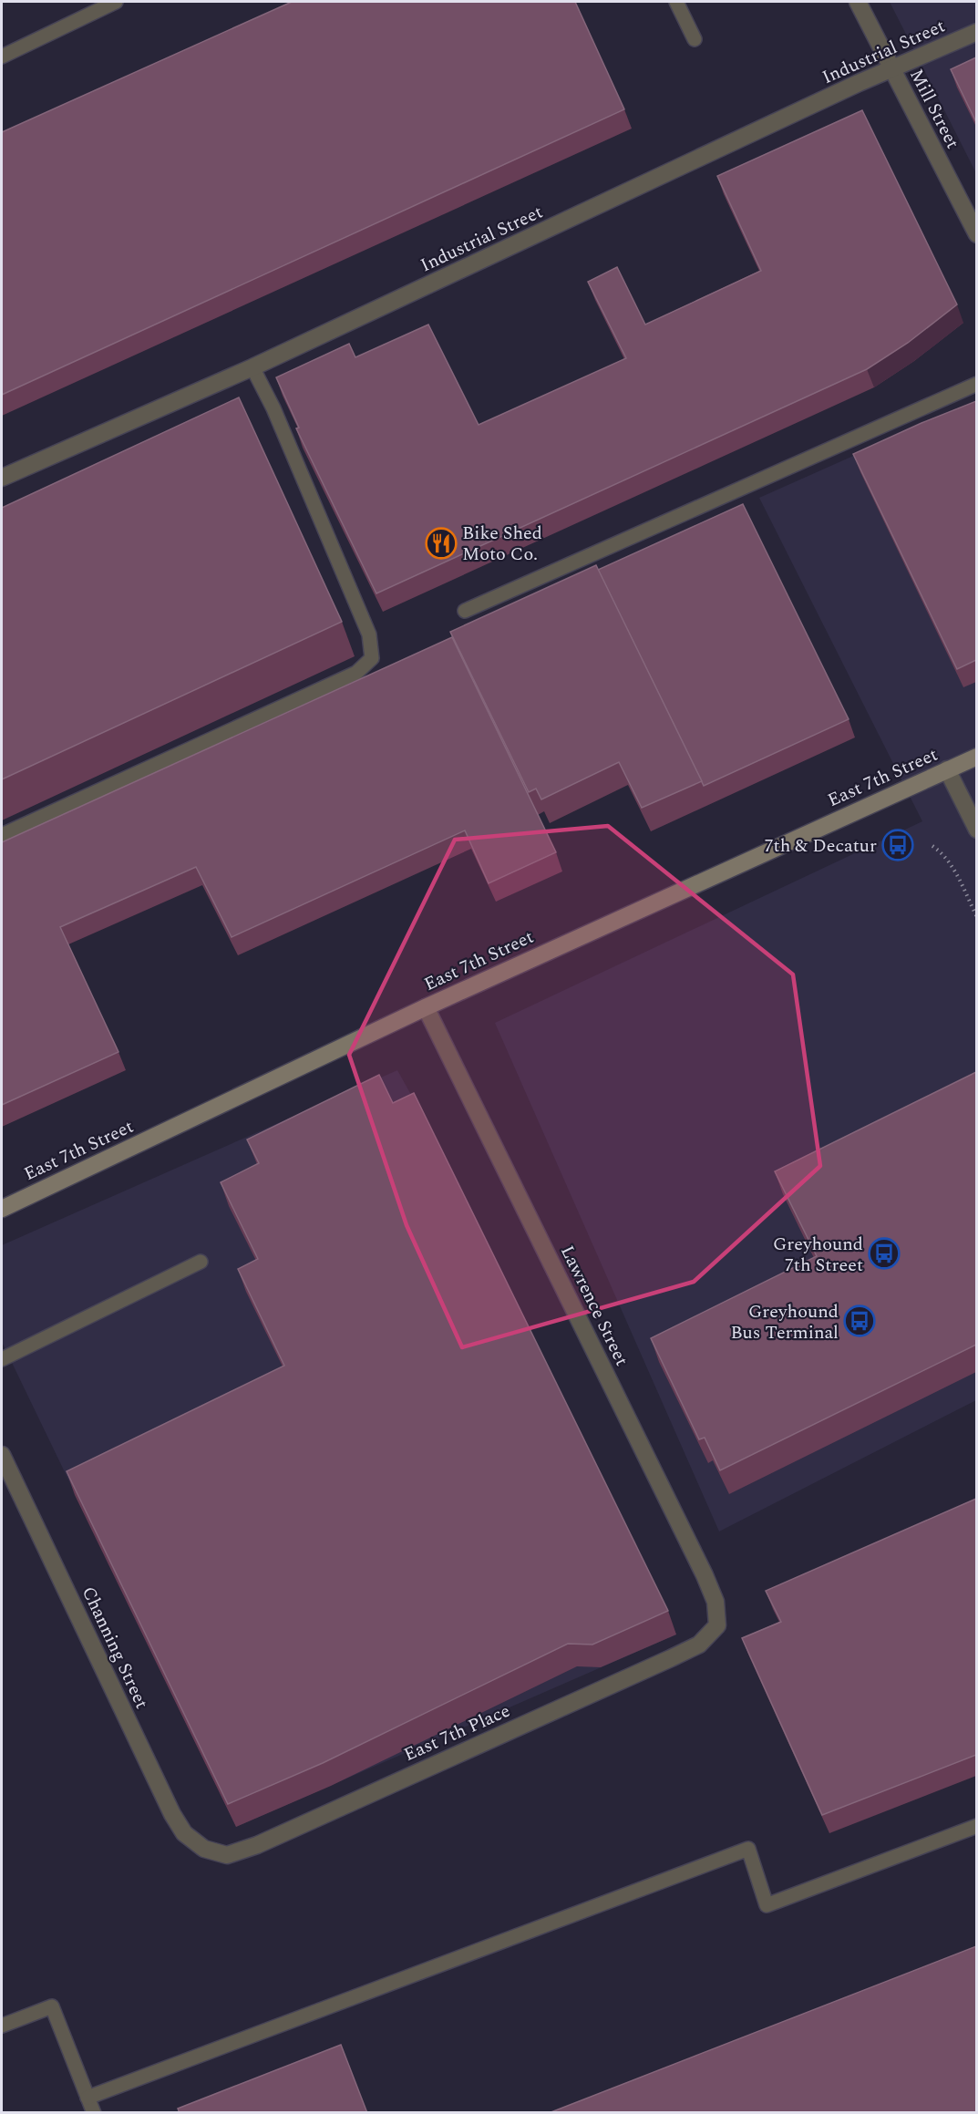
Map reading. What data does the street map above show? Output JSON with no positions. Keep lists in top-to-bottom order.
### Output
{
  "streets": {
    "main road": ["East 7th Street"],
    "street": [
      "Industrial Street",
      "Mill Street",
      "Lawrence Street",
      "Channing Street",
      "East 7th Place"
    ]
  },
  "crossings": [
    ["Industrial Street", "Mill Street"],
    ["East 7th Street", "Lawrence Street"],
    ["Lawrence Street", "East 7th Place"],
    ["Channing Street", "East 7th Place"]
  ],
  "places": {
    "restaurant": ["Bike Shed Moto Co."],
    "bus stop": ["7th & Decatur", "Greyhound 7th Street", "Greyhound Bus Terminal"]
  }
}
